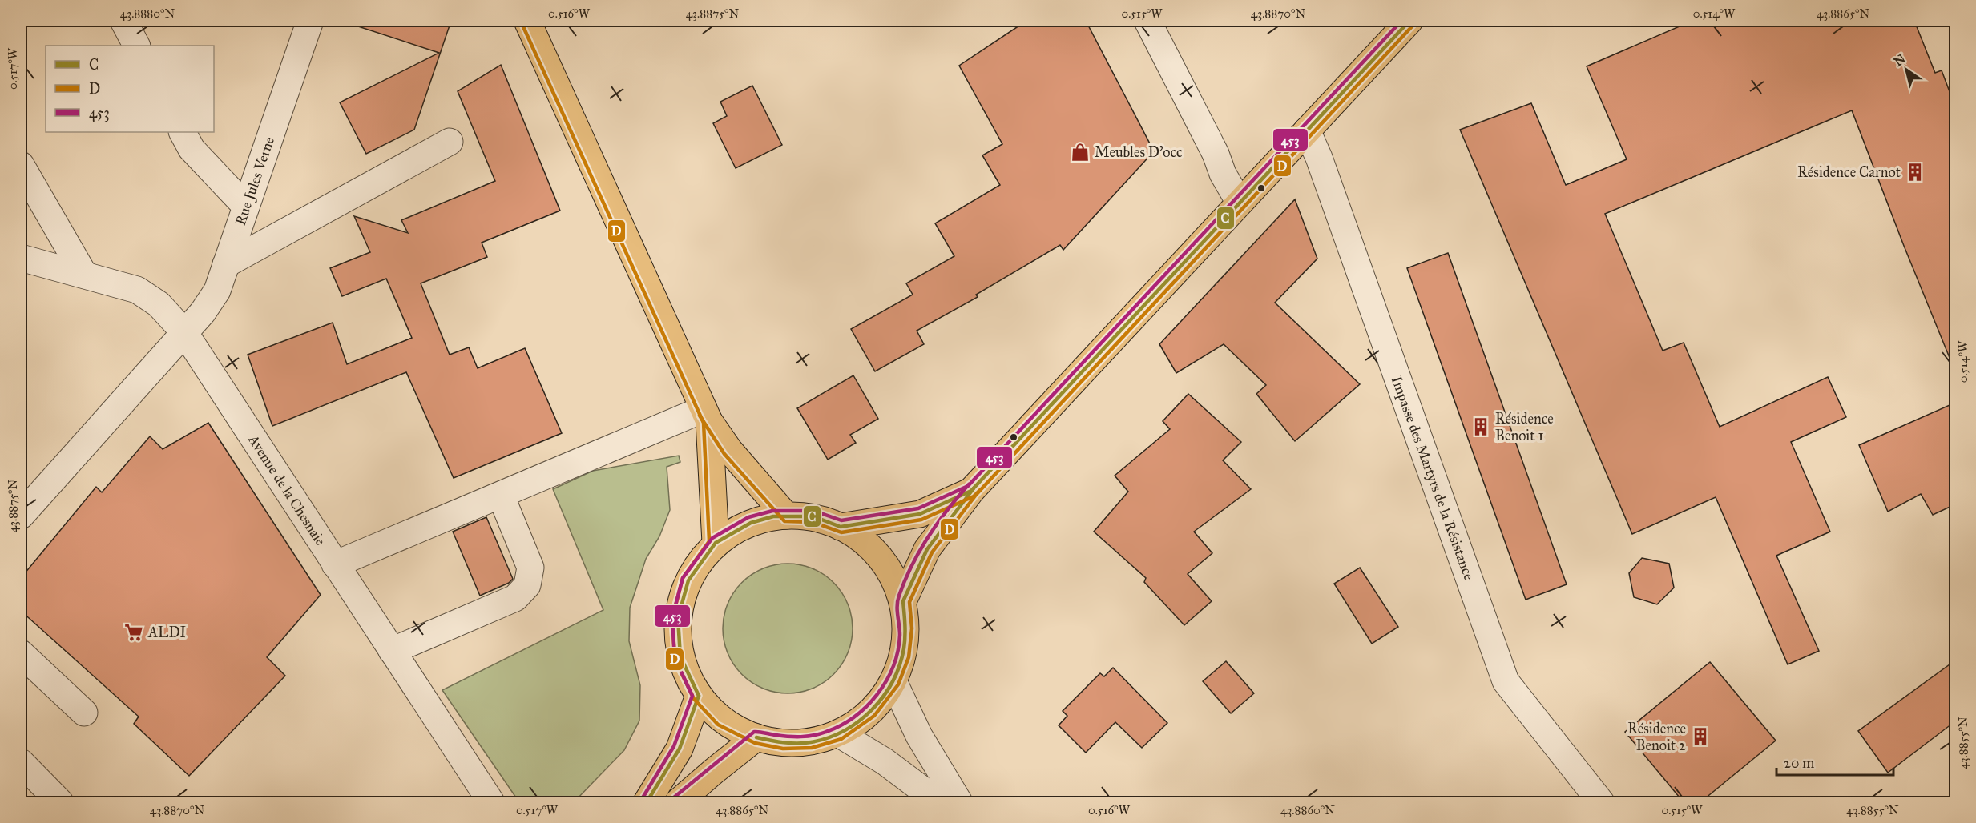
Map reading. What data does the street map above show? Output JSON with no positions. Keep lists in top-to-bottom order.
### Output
{
  "streets": {
    "street": ["Rue Jules Verne", "Impasse des Martyrs de la Résistance", "Avenue de la Chesnaie"]
  },
  "crossings": [
    ["Rue Jules Verne", "Avenue de la Chesnaie"]
  ],
  "places": {
    "shop": ["Meubles D'occ"],
    "building": ["Résidence Carnot", "Résidence Benoit 1", "Résidence Benoit 2"],
    "supermarket": ["ALDI"]
  },
  "lines": ["transit line C", "transit line 453", "transit line D"],
  "legend": ["C", "D", "453"],
  "scale_bar": "20 m",
  "north": "top left",
  "coordinates": [
    "43.8880°N",
    "0.516°W",
    "43.8875°N",
    "0.515°W",
    "43.8870°N",
    "0.514°W",
    "43.8865°N",
    "0.517°W",
    "43.8855°N",
    "43.8860°N"
  ]
}
